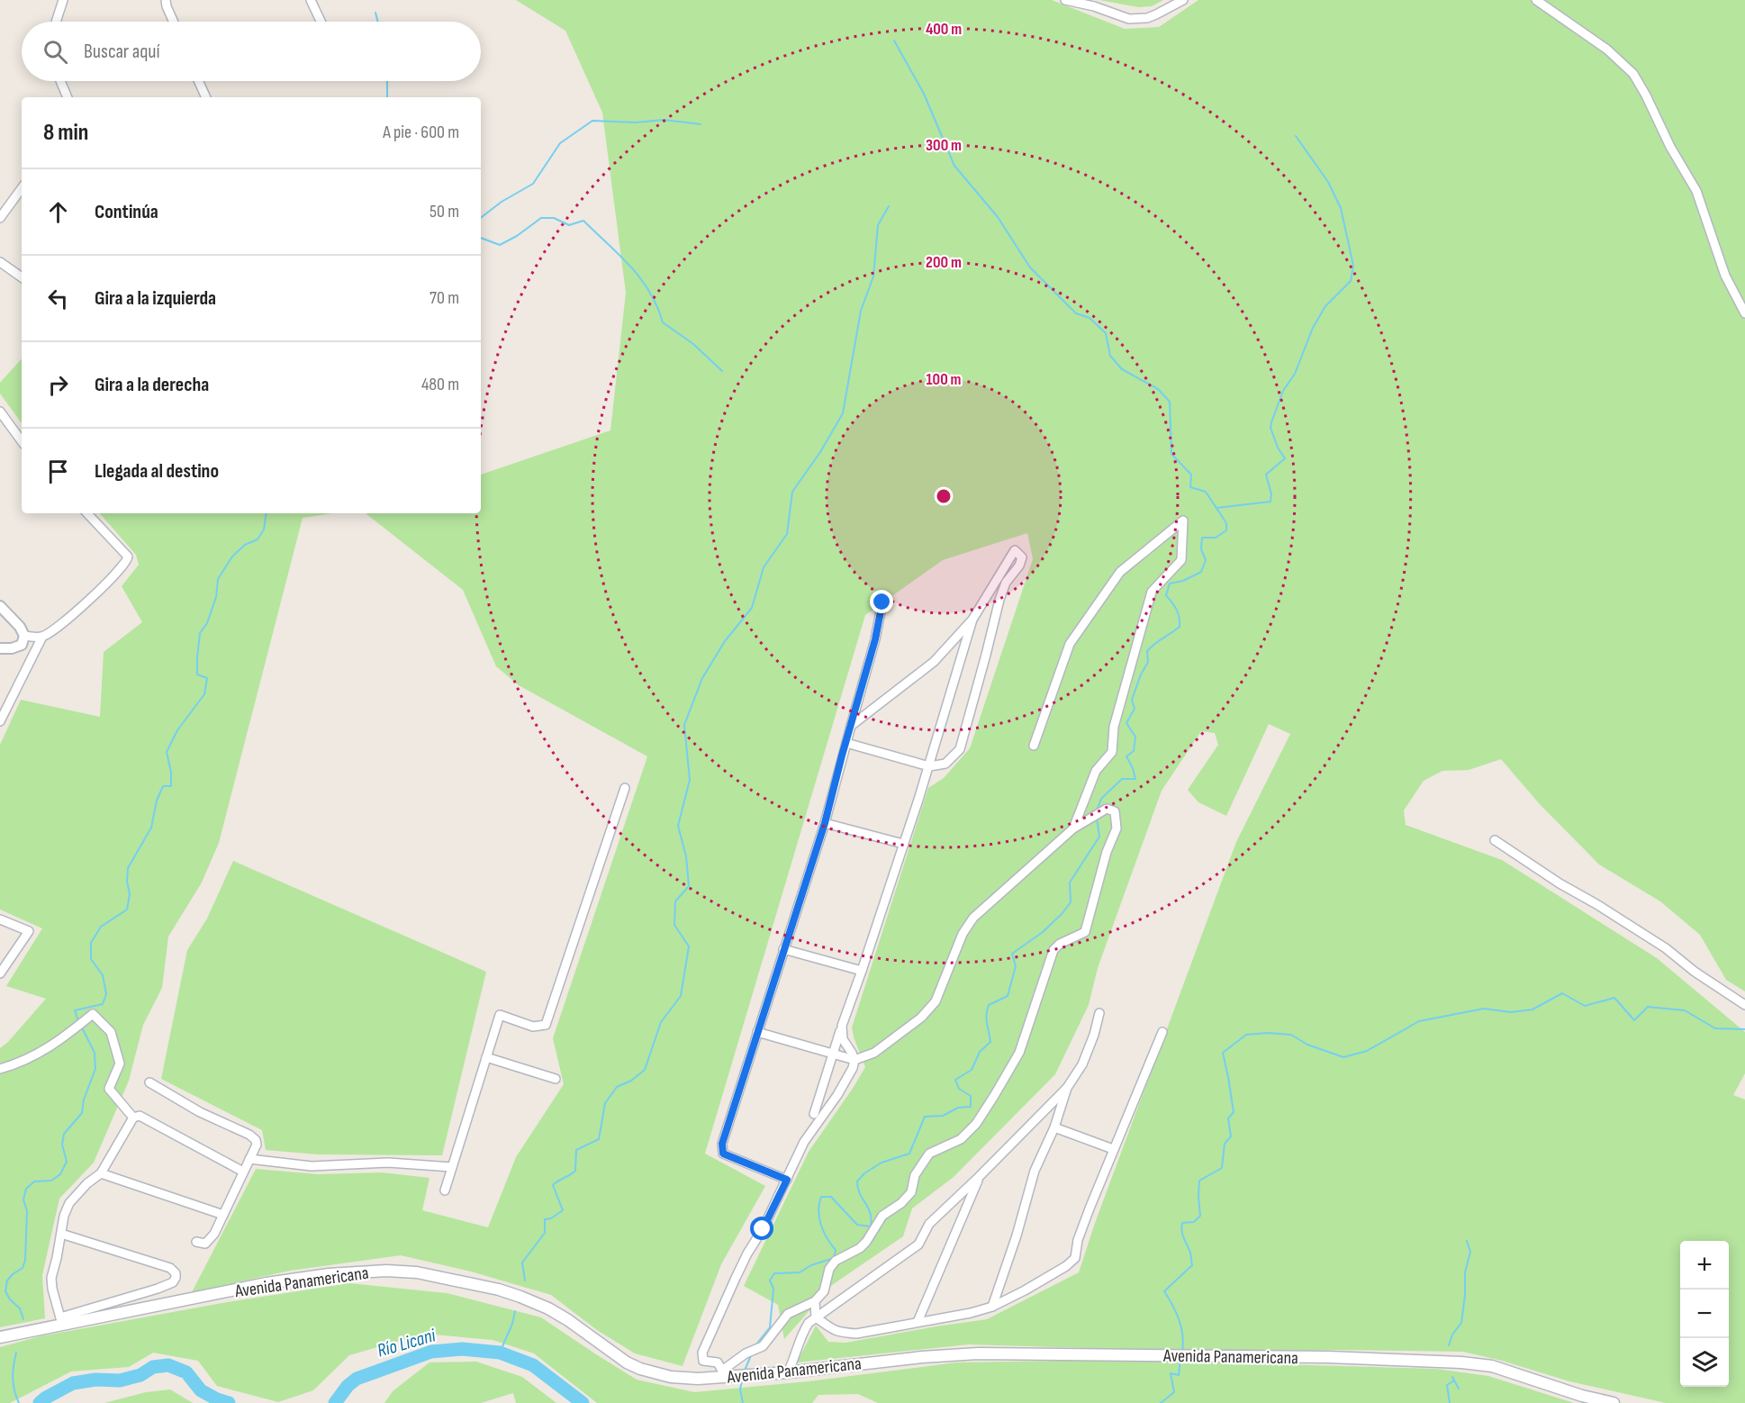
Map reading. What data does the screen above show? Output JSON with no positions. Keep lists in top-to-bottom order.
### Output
{
  "streets": {
    "main road": ["Avenida Panamericana"]
  },
  "water": ["Río Licani"],
  "page": {
    "search": "Buscar aquí",
    "heading": ["8 min", "A pie · 600 m"],
    "list": [
      ["Continúa", "50 m"],
      ["Gira a la izquierda", "70 m"],
      ["Gira a la derecha", "480 m"],
      "Llegada al destino"
    ],
    "map_buttons": ["+", "−"]
  },
  "rings": [
    "400 m",
    "300 m",
    "200 m",
    "100 m"
  ]
}
